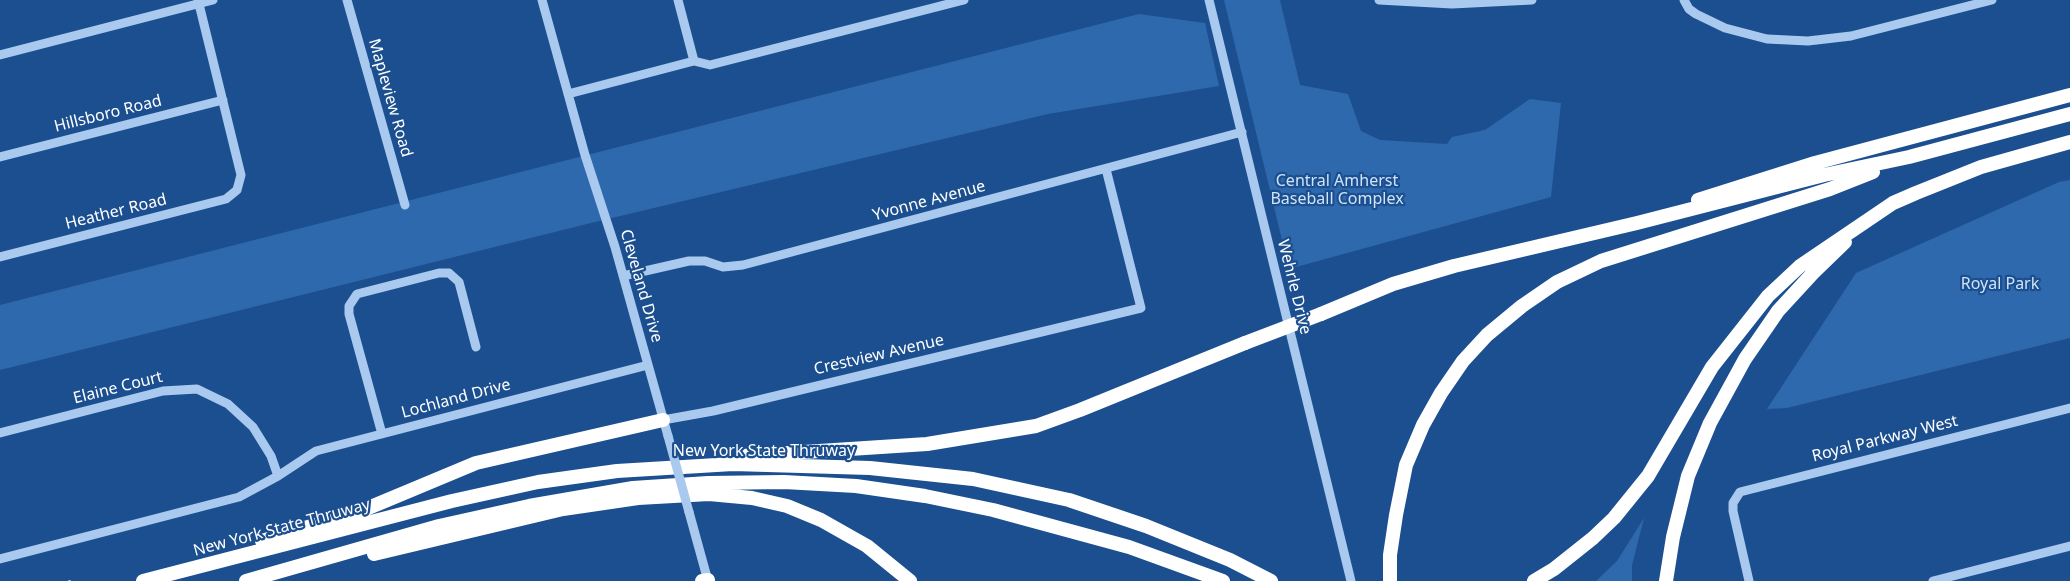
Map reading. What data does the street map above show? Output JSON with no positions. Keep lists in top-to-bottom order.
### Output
{
  "streets": {
    "highway": ["New York State Thruway"],
    "street": [
      "Mapleview Road",
      "Hillsboro Road",
      "Yvonne Avenue",
      "Heather Road",
      "Cleveland Drive",
      "Wehrle Drive",
      "Crestview Avenue",
      "Elaine Court",
      "Lochland Drive",
      "Royal Parkway West"
    ]
  },
  "crossings": [
    ["Hillsboro Road", "Heather Road"],
    ["Yvonne Avenue", "Cleveland Drive"],
    ["Yvonne Avenue", "Wehrle Drive"],
    ["Yvonne Avenue", "Crestview Avenue"],
    ["Cleveland Drive", "Crestview Avenue"],
    ["Cleveland Drive", "Lochland Drive"],
    ["Elaine Court", "Lochland Drive"]
  ],
  "parks": ["Central Amherst Baseball Complex", "Royal Park"]
}
